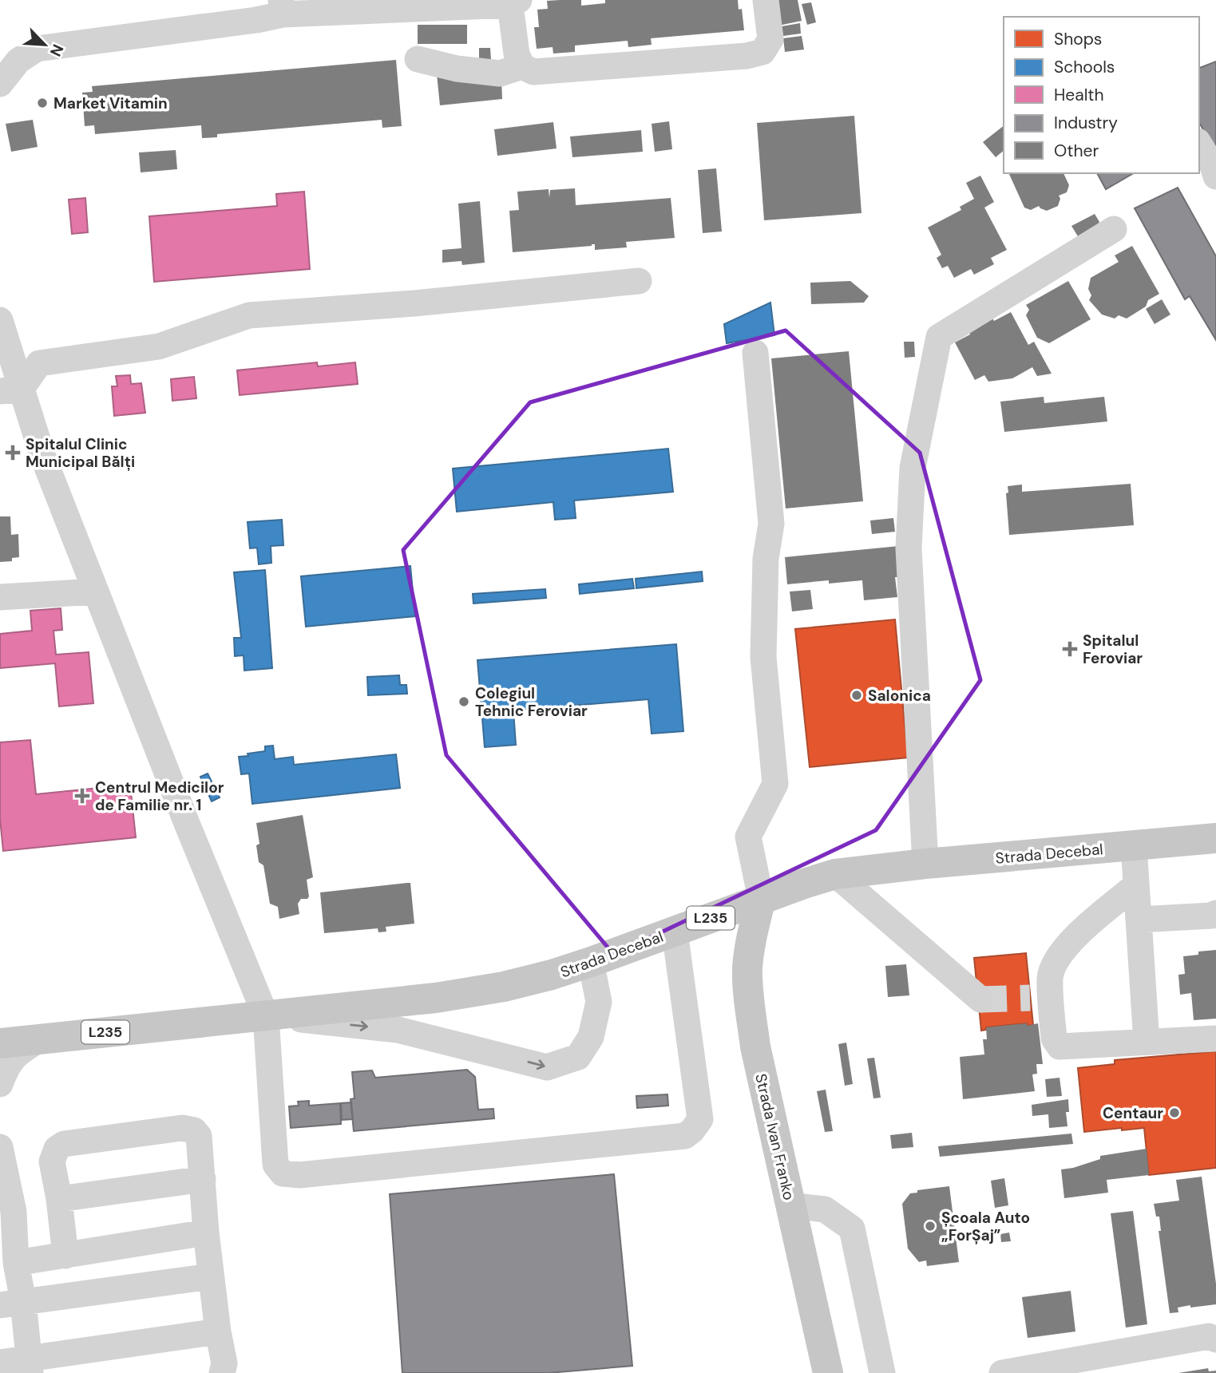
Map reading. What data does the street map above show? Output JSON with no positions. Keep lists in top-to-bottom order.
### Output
{
  "streets": {
    "main road": ["Strada Decebal", "L235", "Strada Ivan Franko"]
  },
  "crossings": [
    ["Strada Decebal", "Strada Ivan Franko"]
  ],
  "places": {
    "other": [
      "Market Vitamin",
      "Salonica",
      "Colegiul Tehnic Feroviar",
      "Centaur",
      "Școala Auto „ForȘaj”"
    ],
    "health": ["Spitalul Clinic Municipal Bălți", "Spitalul Feroviar", "Centrul Medicilor de Familie nr. 1"]
  },
  "legend": [
    "Shops",
    "Schools",
    "Health",
    "Industry",
    "Other"
  ],
  "north": "bottom right"
}
